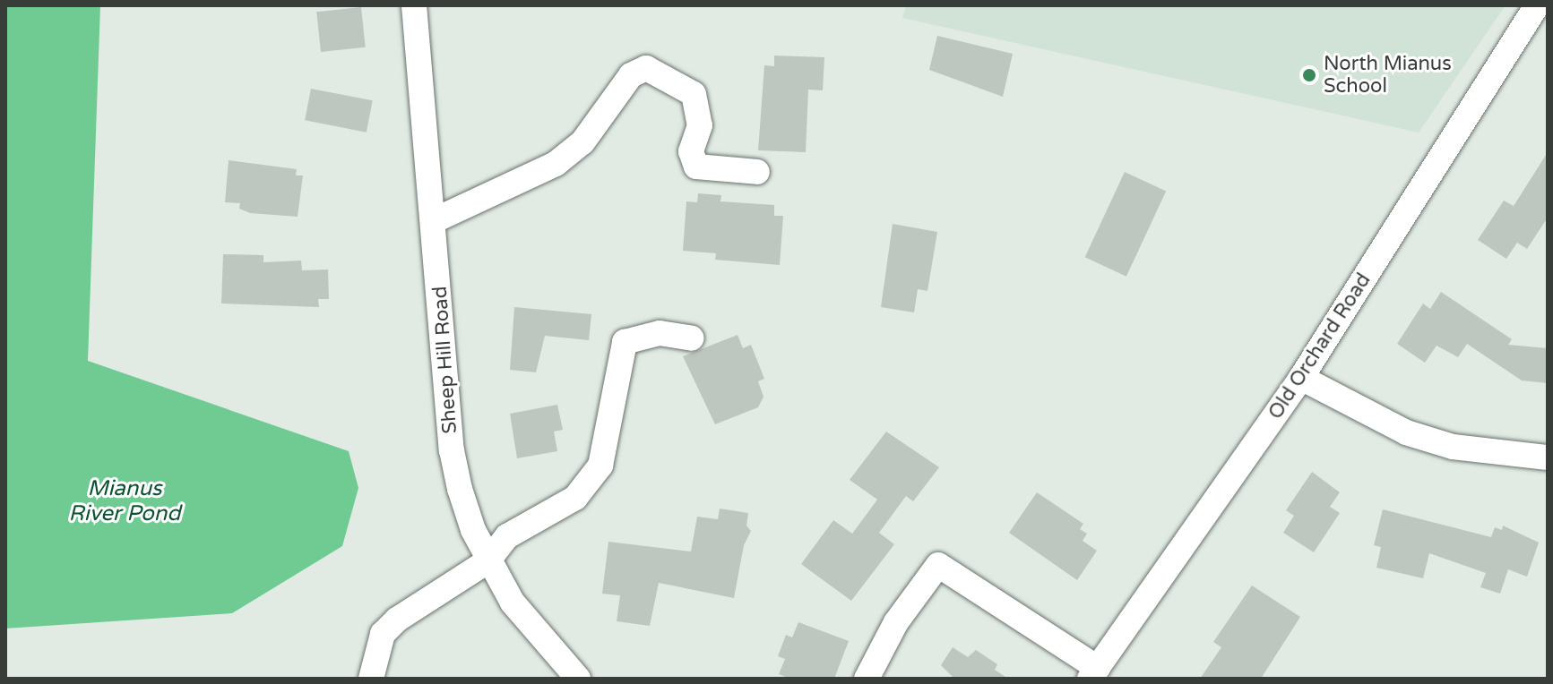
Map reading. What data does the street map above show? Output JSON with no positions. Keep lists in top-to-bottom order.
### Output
{
  "streets": {
    "street": ["Old Orchard Road", "Sheep Hill Road"]
  },
  "water": ["Mianus River Pond"],
  "places": ["North Mianus School"]
}
